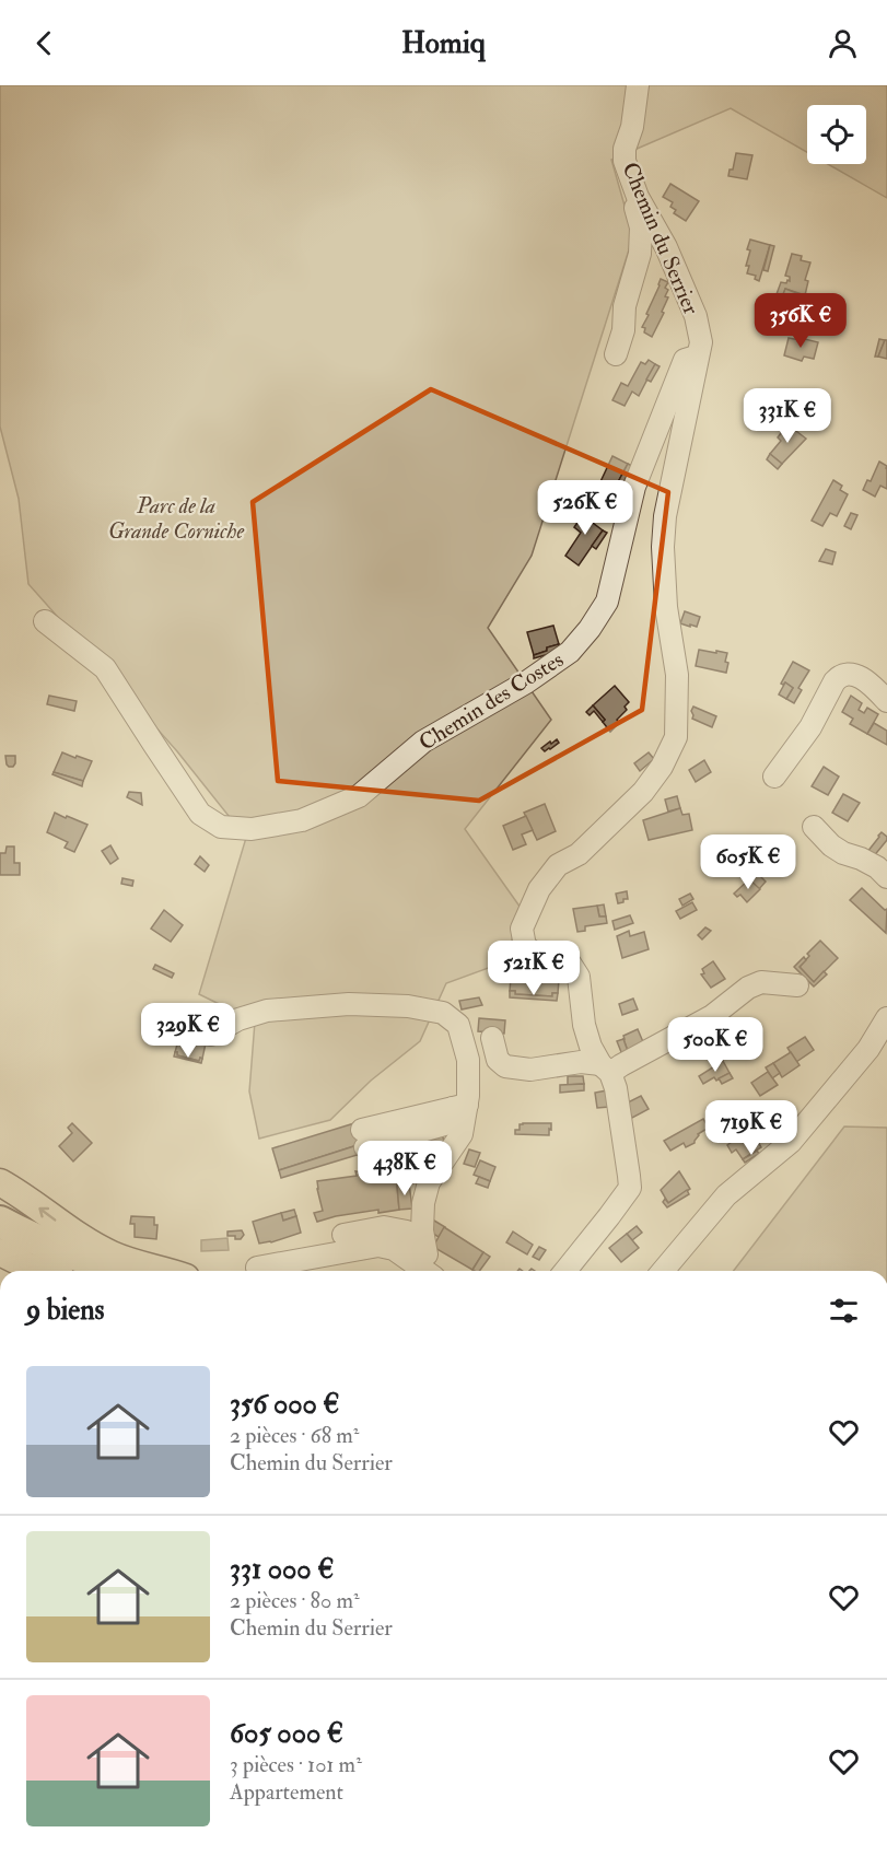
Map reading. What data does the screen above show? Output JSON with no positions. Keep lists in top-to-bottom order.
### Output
{
  "streets": {
    "street": ["Chemin du Serrier", "Chemin des Costes"]
  },
  "crossings": [
    ["Chemin du Serrier", "Chemin des Costes"]
  ],
  "parks": ["Parc de la Grande Corniche"],
  "page": {
    "header": "Homiq",
    "price": [
      "356K €",
      "331K €",
      "526K €",
      "605K €",
      "521K €",
      "329K €",
      "500K €",
      "719K €",
      "438K €"
    ],
    "heading": "9 biens",
    "list": [
      {
        "name": "356 000 €",
        "note": "2 pièces · 68 m² · Chemin du Serrier"
      },
      {
        "name": "331 000 €",
        "note": "2 pièces · 80 m² · Chemin du Serrier"
      },
      {
        "name": "605 000 €",
        "note": "3 pièces · 101 m² · Appartement"
      }
    ]
  }
}
